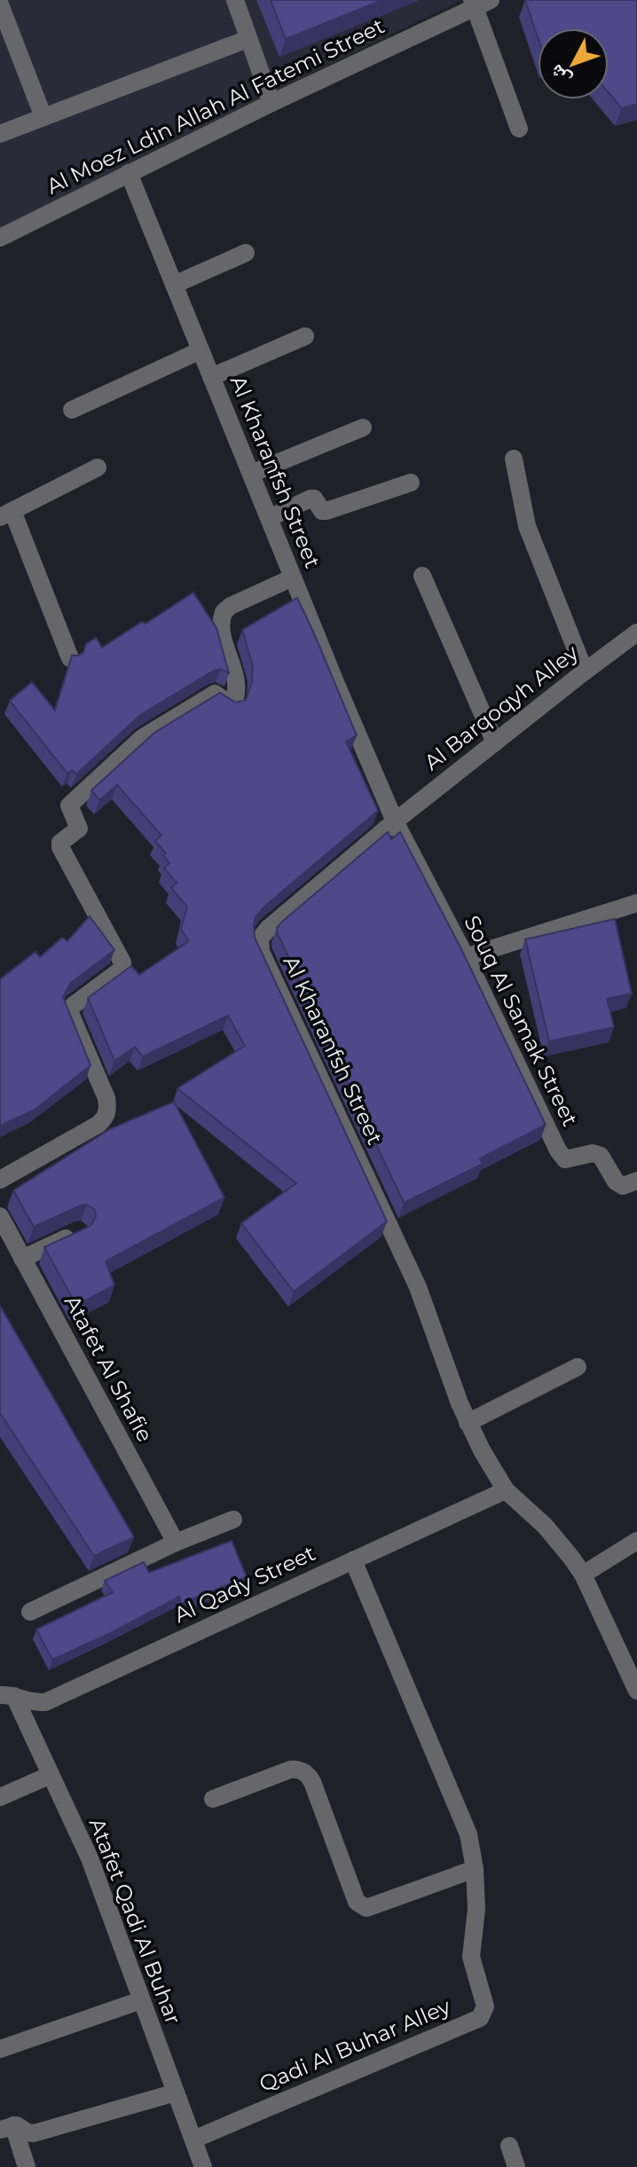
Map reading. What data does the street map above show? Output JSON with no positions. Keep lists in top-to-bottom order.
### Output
{
  "streets": {
    "street": [
      "Al Moez Ldin Allah Al Fatemi Street",
      "Al Kharanfsh Street",
      "Al Barqoqyh Alley",
      "Souq Al Samak Street",
      "Atafet Al Shafie",
      "Al Qady Street",
      "Atafet Qadi Al Buhar",
      "Qadi Al Buhar Alley"
    ]
  },
  "crossings": [
    ["Al Moez Ldin Allah Al Fatemi Street", "Al Kharanfsh Street"],
    ["Al Kharanfsh Street", "Al Barqoqyh Alley"],
    ["Al Kharanfsh Street", "Souq Al Samak Street"],
    ["Al Kharanfsh Street", "Al Qady Street"],
    ["Al Barqoqyh Alley", "Souq Al Samak Street"],
    ["Al Qady Street", "Atafet Qadi Al Buhar"],
    ["Al Qady Street", "Qadi Al Buhar Alley"],
    ["Atafet Qadi Al Buhar", "Qadi Al Buhar Alley"]
  ],
  "north": "bottom left"
}
